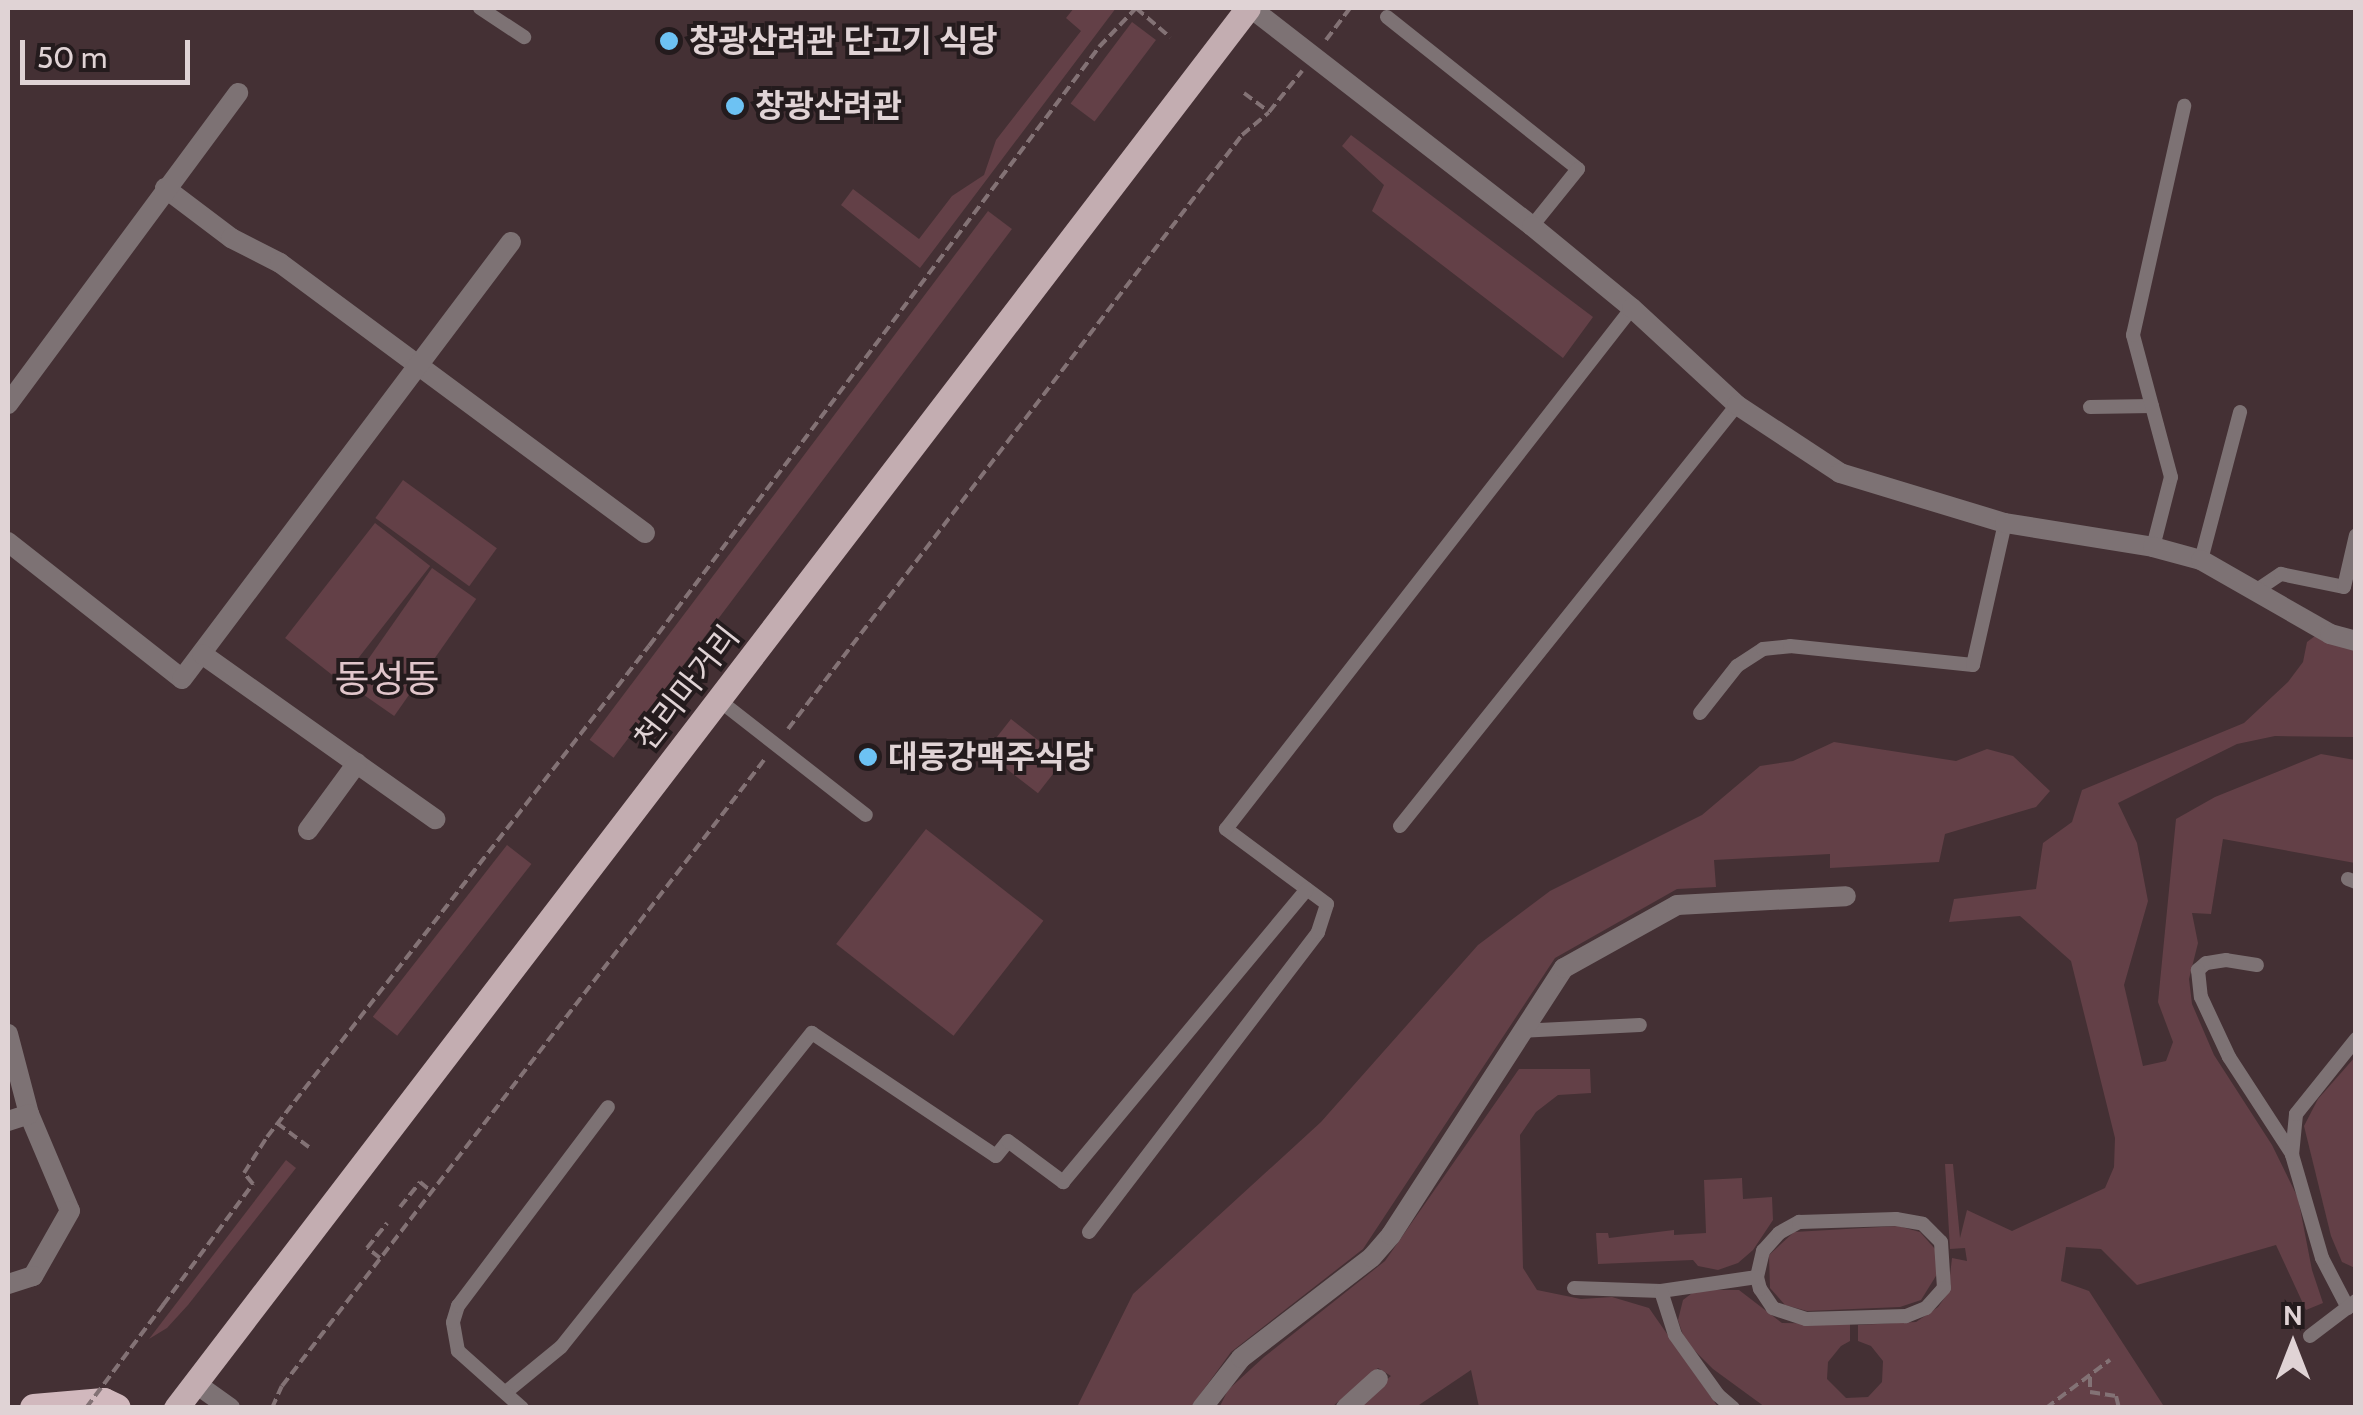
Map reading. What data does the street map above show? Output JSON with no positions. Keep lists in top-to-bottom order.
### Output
{
  "streets": {
    "main road": ["천리마거리"]
  },
  "districts": ["동성동"],
  "places": ["창광산려관 단고기 식당", "창광산려관", "대동강맥주식당"],
  "scale_bar": "50 m",
  "north": "top"
}
